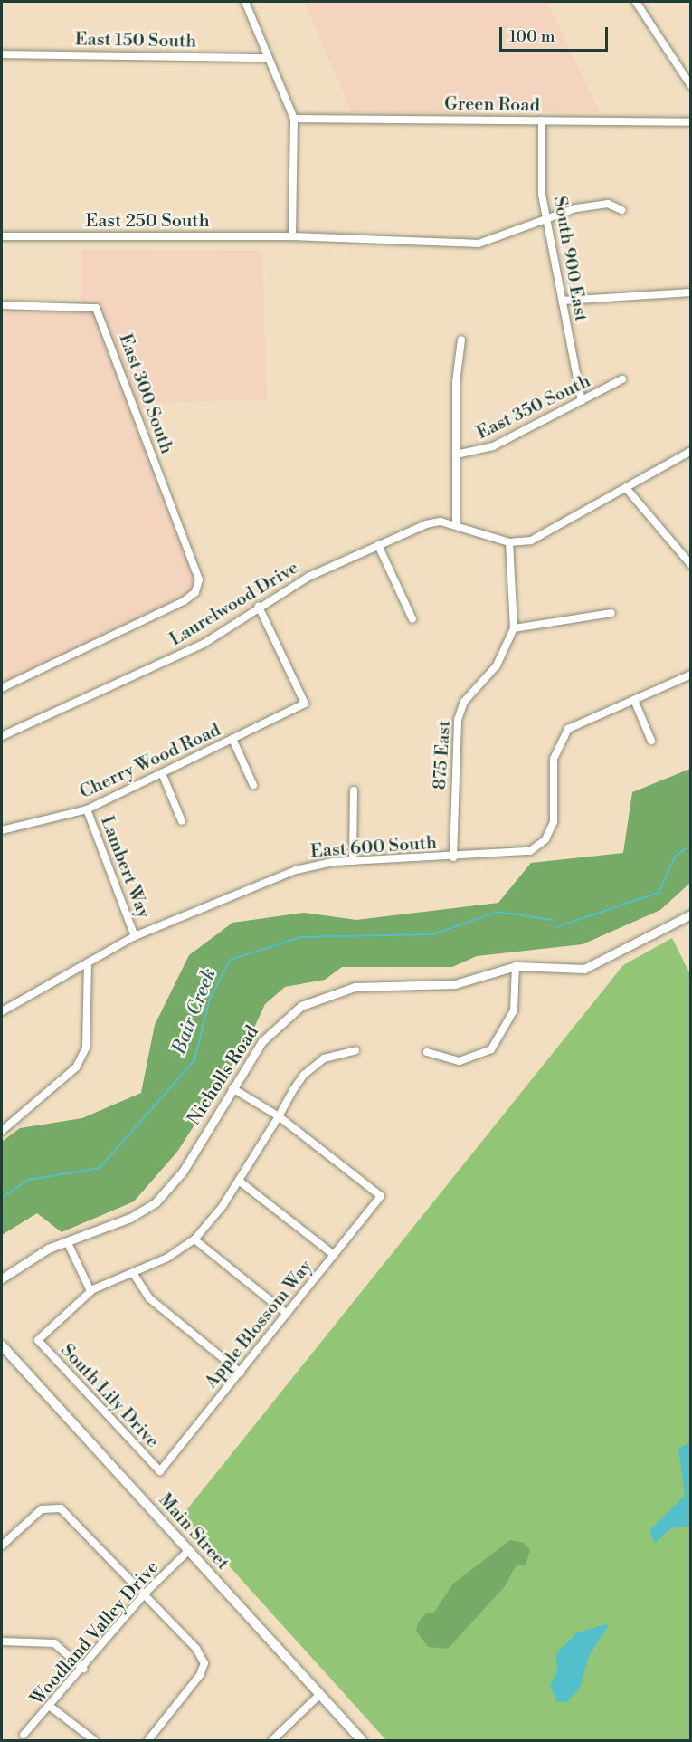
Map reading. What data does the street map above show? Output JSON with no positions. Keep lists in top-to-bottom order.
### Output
{
  "streets": {
    "main road": ["Main Street"],
    "street": [
      "East 150 South",
      "Green Road",
      "East 250 South",
      "South 900 East",
      "East 300 South",
      "East 350 South",
      "Laurelwood Drive",
      "875 East",
      "Cherry Wood Road",
      "East 600 South",
      "Lambert Way",
      "Nicholls Road",
      "Apple Blossom Way",
      "South Lily Drive",
      "Woodland Valley Drive"
    ]
  },
  "crossings": [
    ["Green Road", "South 900 East"],
    ["East 250 South", "South 900 East"],
    ["South 900 East", "East 350 South"],
    ["Laurelwood Drive", "875 East"],
    ["Laurelwood Drive", "Cherry Wood Road"],
    ["875 East", "East 600 South"],
    ["Cherry Wood Road", "Lambert Way"],
    ["East 600 South", "Lambert Way"],
    ["Apple Blossom Way", "South Lily Drive"],
    ["Main Street", "Woodland Valley Drive"]
  ],
  "water": ["Bair Creek"],
  "scale_bar": "100 m"
}
